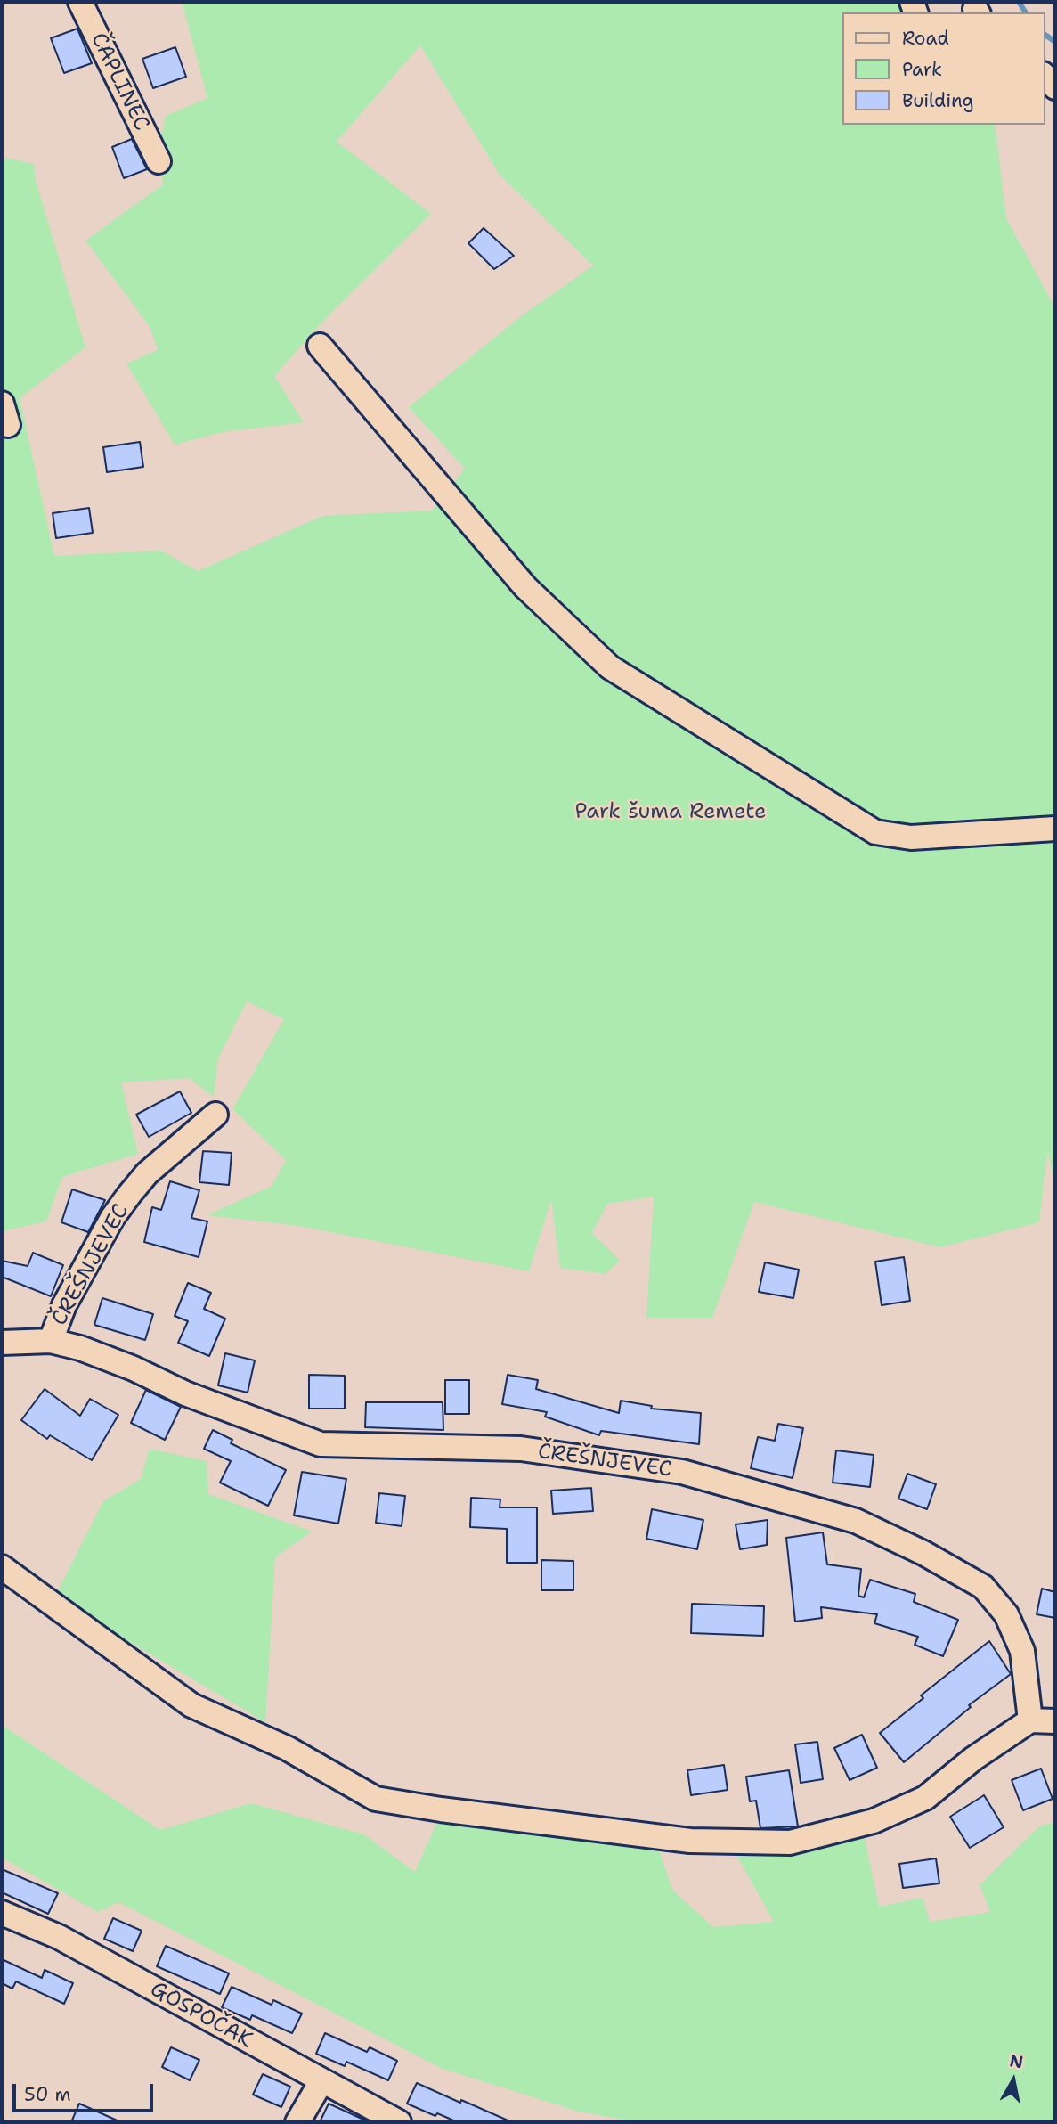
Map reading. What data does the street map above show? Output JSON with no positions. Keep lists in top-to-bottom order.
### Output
{
  "streets": {
    "street": ["ČAPLINEC", "ČREŠNJEVEC", "GOSPOČAK"]
  },
  "parks": ["Park šuma Remete"],
  "legend": ["Road", "Park", "Building"],
  "scale_bar": "50 m",
  "north": "top"
}
